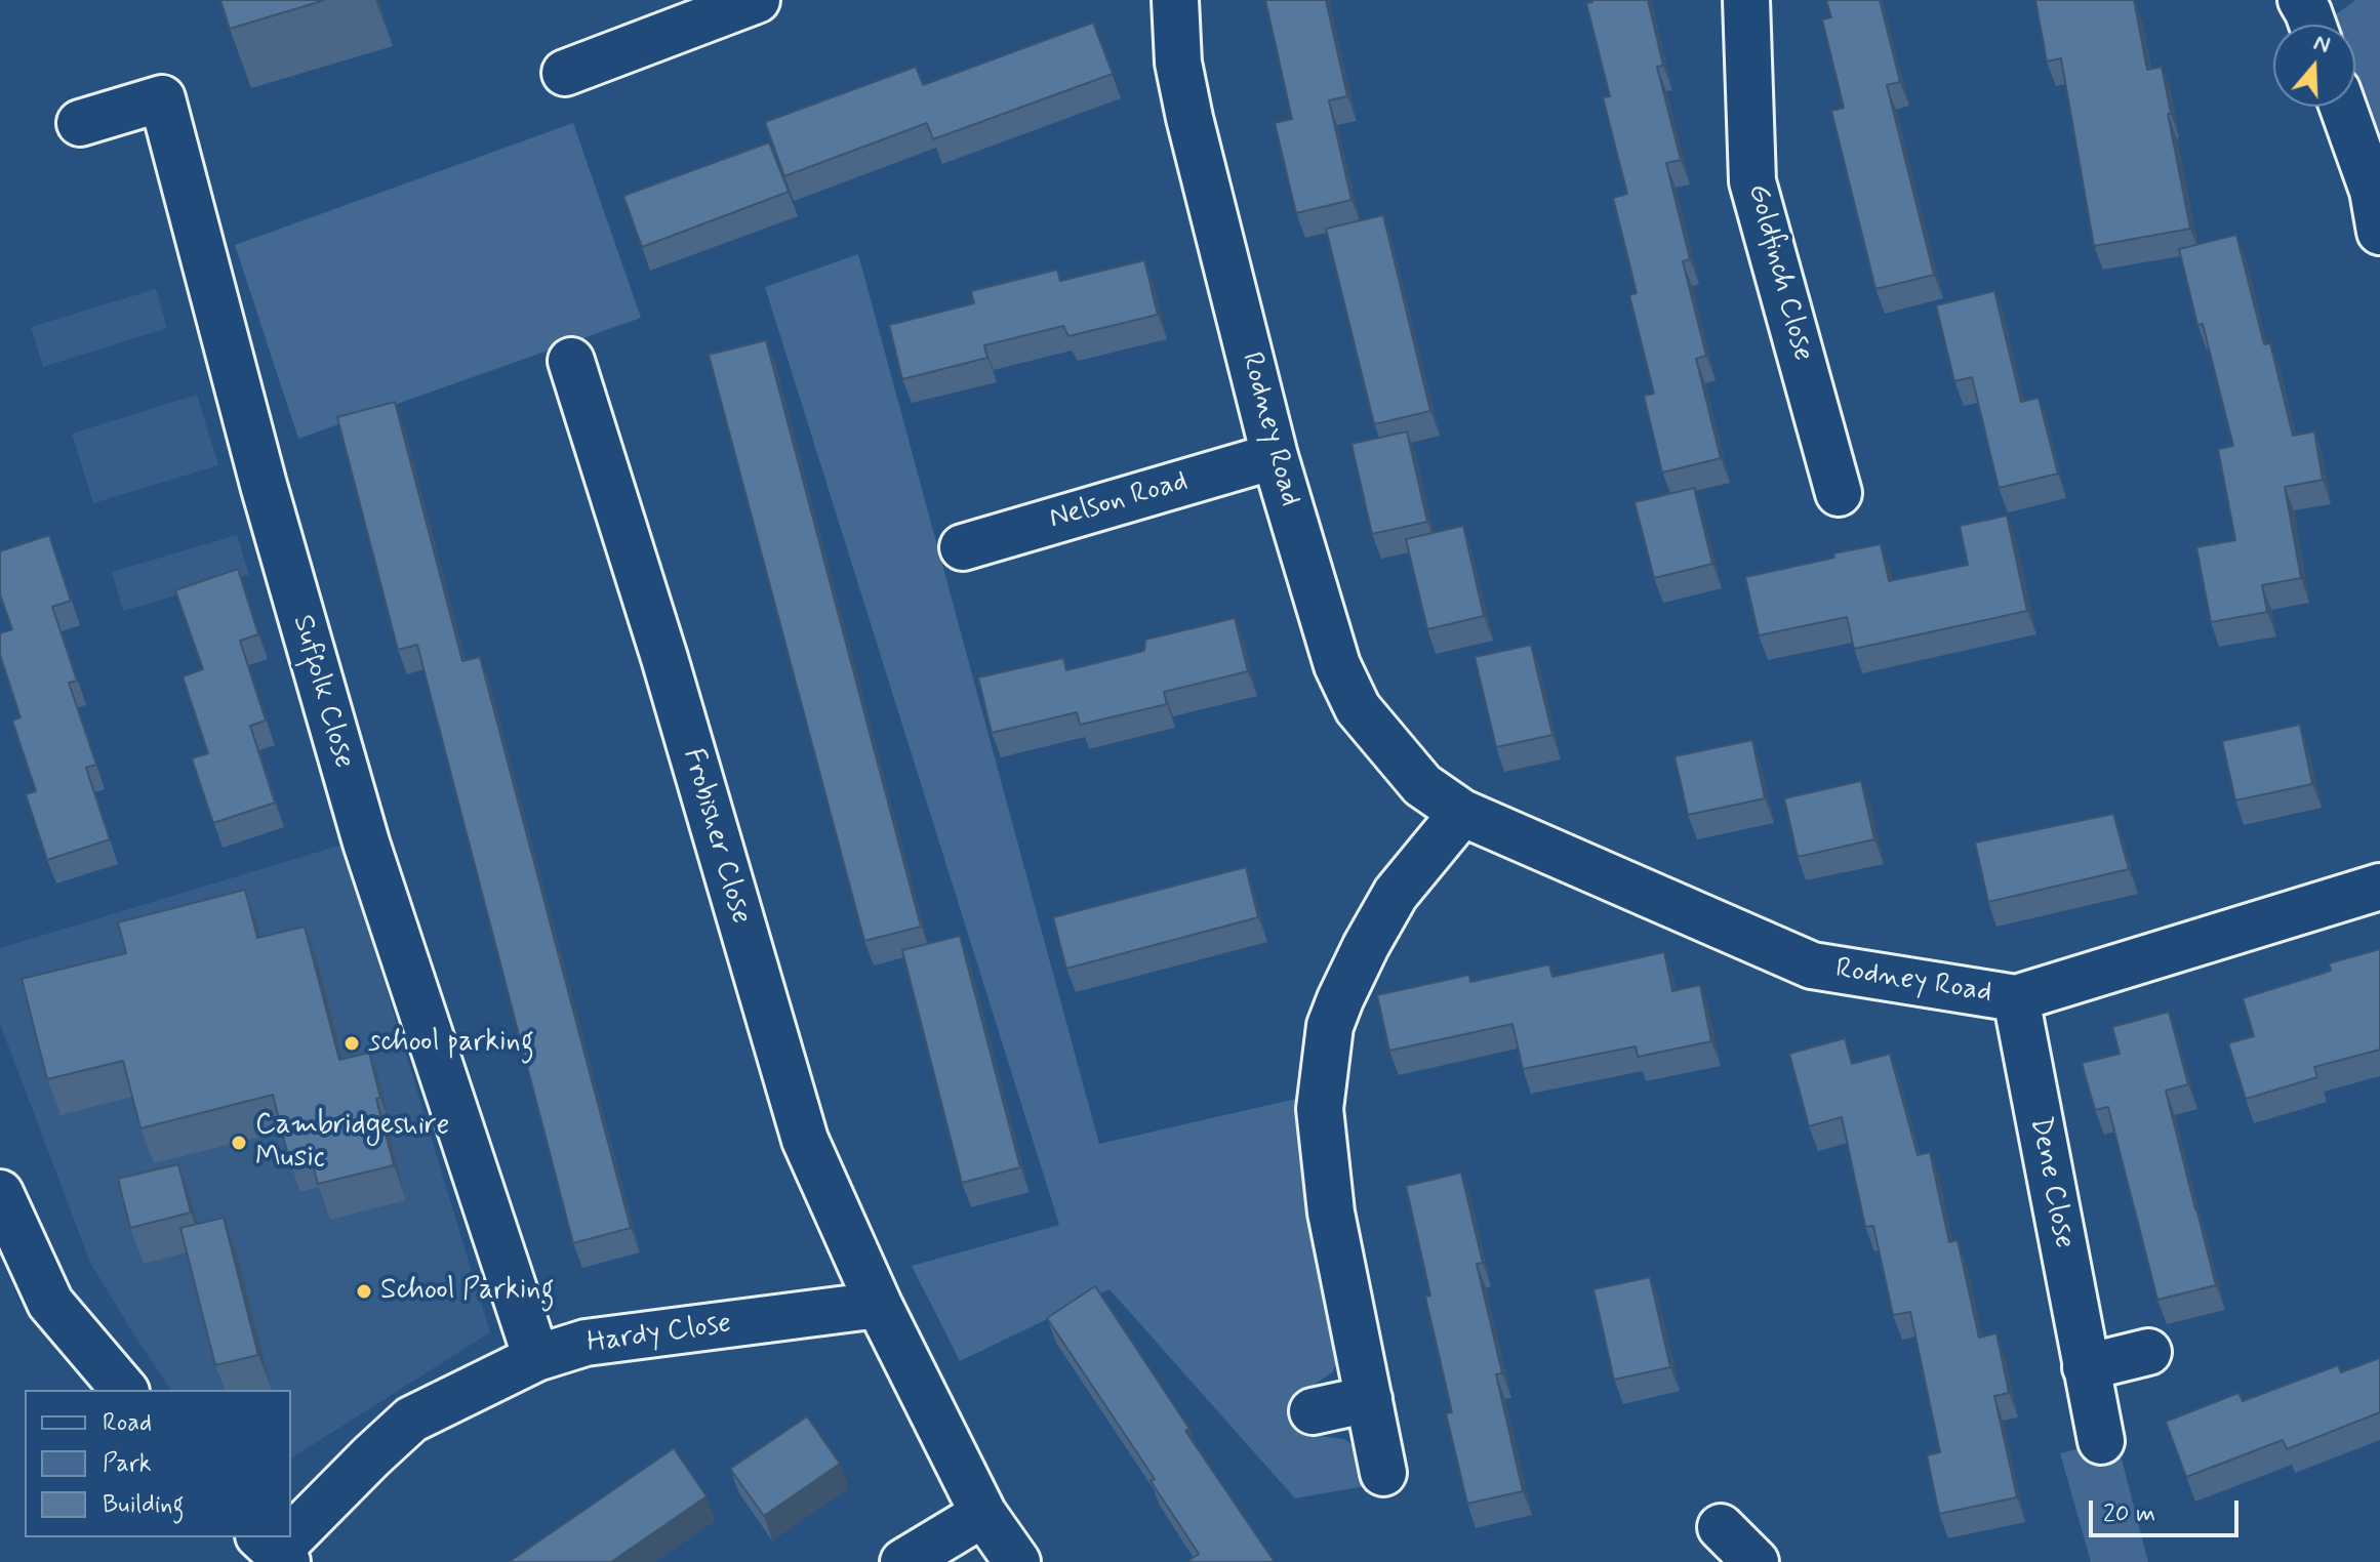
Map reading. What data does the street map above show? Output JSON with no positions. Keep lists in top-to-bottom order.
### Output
{
  "streets": {
    "street": [
      "Goldfinch Close",
      "Rodney Road",
      "Nelson Road",
      "Suffolk Close",
      "Frobisher Close",
      "Dene Close",
      "Hardy Close"
    ]
  },
  "crossings": [
    ["Rodney Road", "Nelson Road"],
    ["Rodney Road", "Dene Close"],
    ["Suffolk Close", "Hardy Close"],
    ["Frobisher Close", "Hardy Close"]
  ],
  "places": ["school parking", "Cambridgeshire Music", "School Parking"],
  "legend": ["Road", "Park", "Building"],
  "scale_bar": "20 m",
  "north": "top"
}
